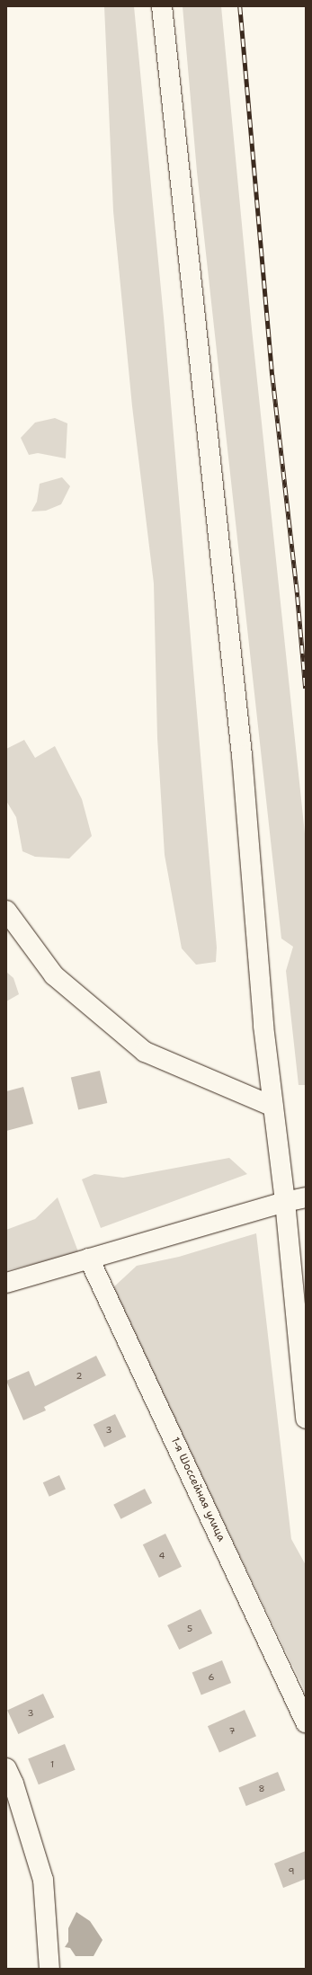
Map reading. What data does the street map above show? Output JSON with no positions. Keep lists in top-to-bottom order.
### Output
{
  "streets": {
    "main road": ["1-я Шоссейная улица"]
  },
  "house_numbers": [
    "2",
    "3",
    "4",
    "5",
    "6",
    "3",
    "7",
    "1",
    "8",
    "9"
  ]
}
